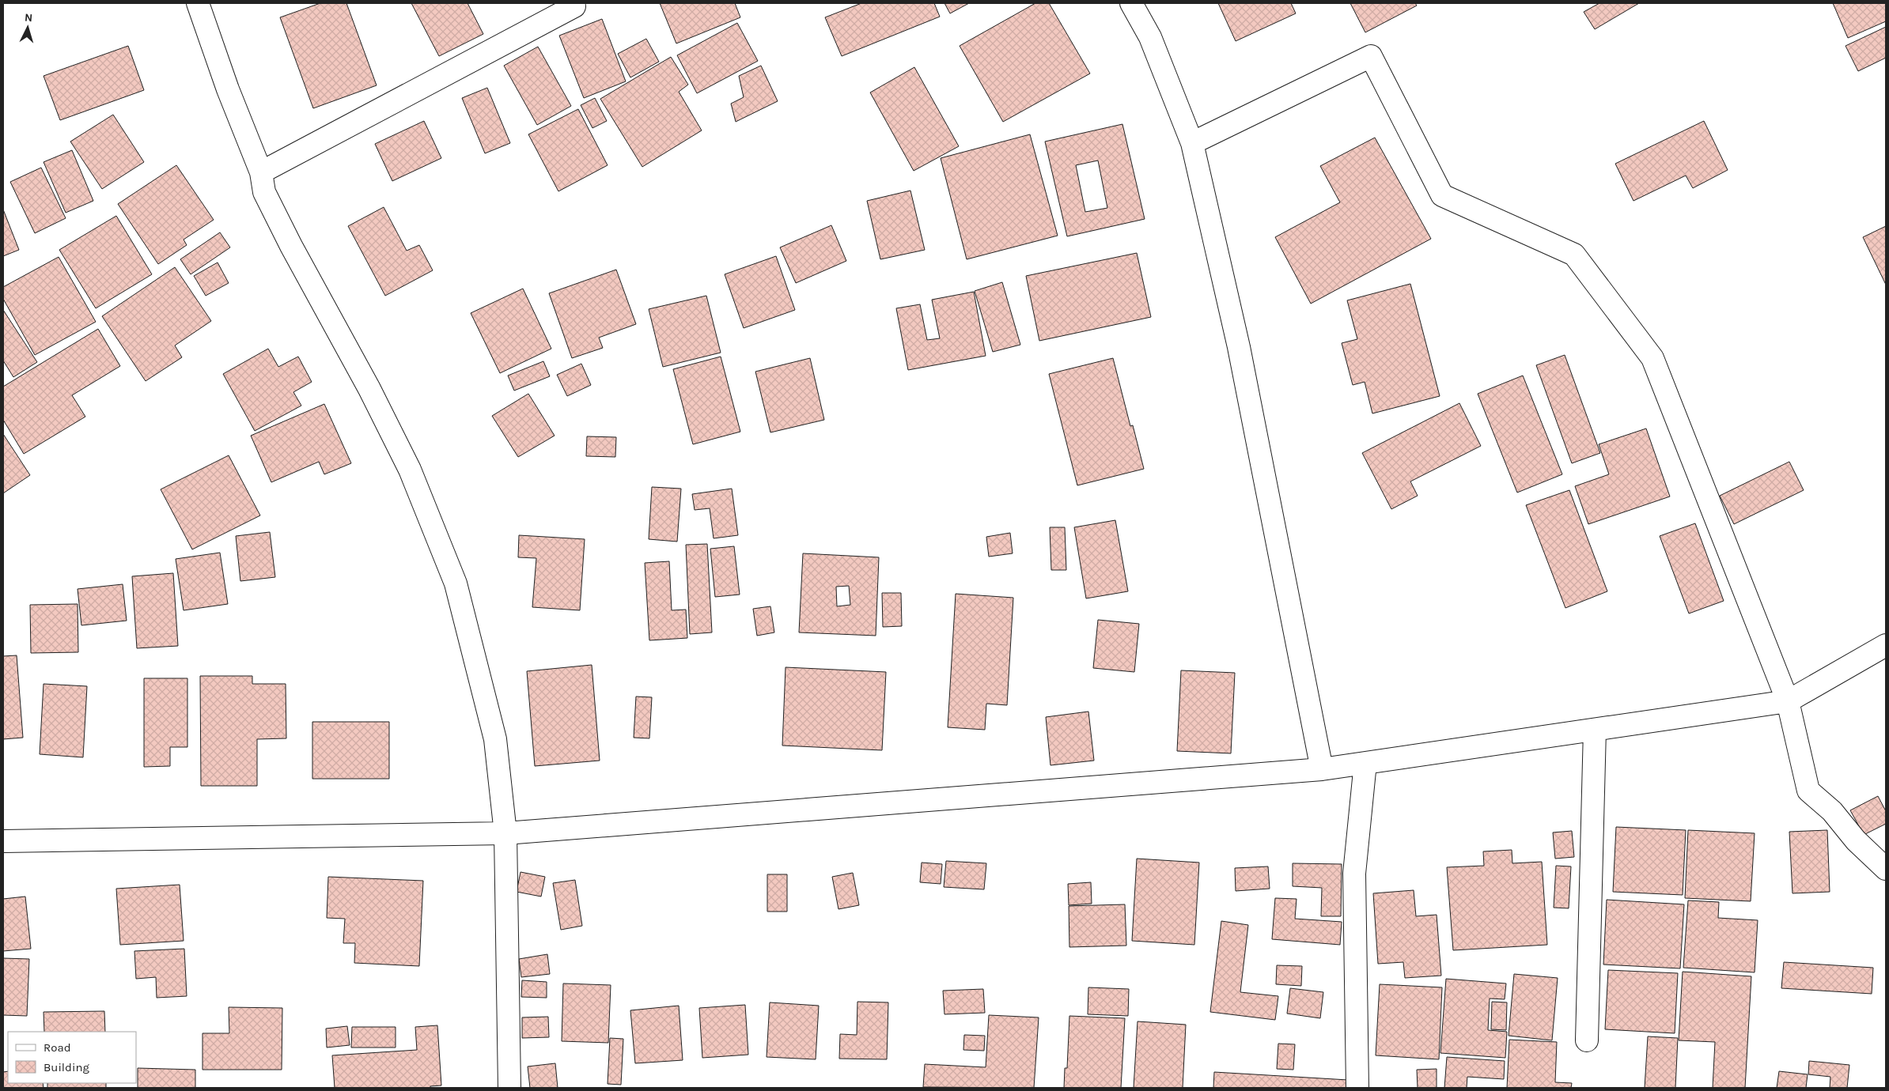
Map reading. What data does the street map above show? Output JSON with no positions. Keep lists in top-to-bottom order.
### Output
{
  "legend": ["Road", "Building"],
  "north": "top"
}
